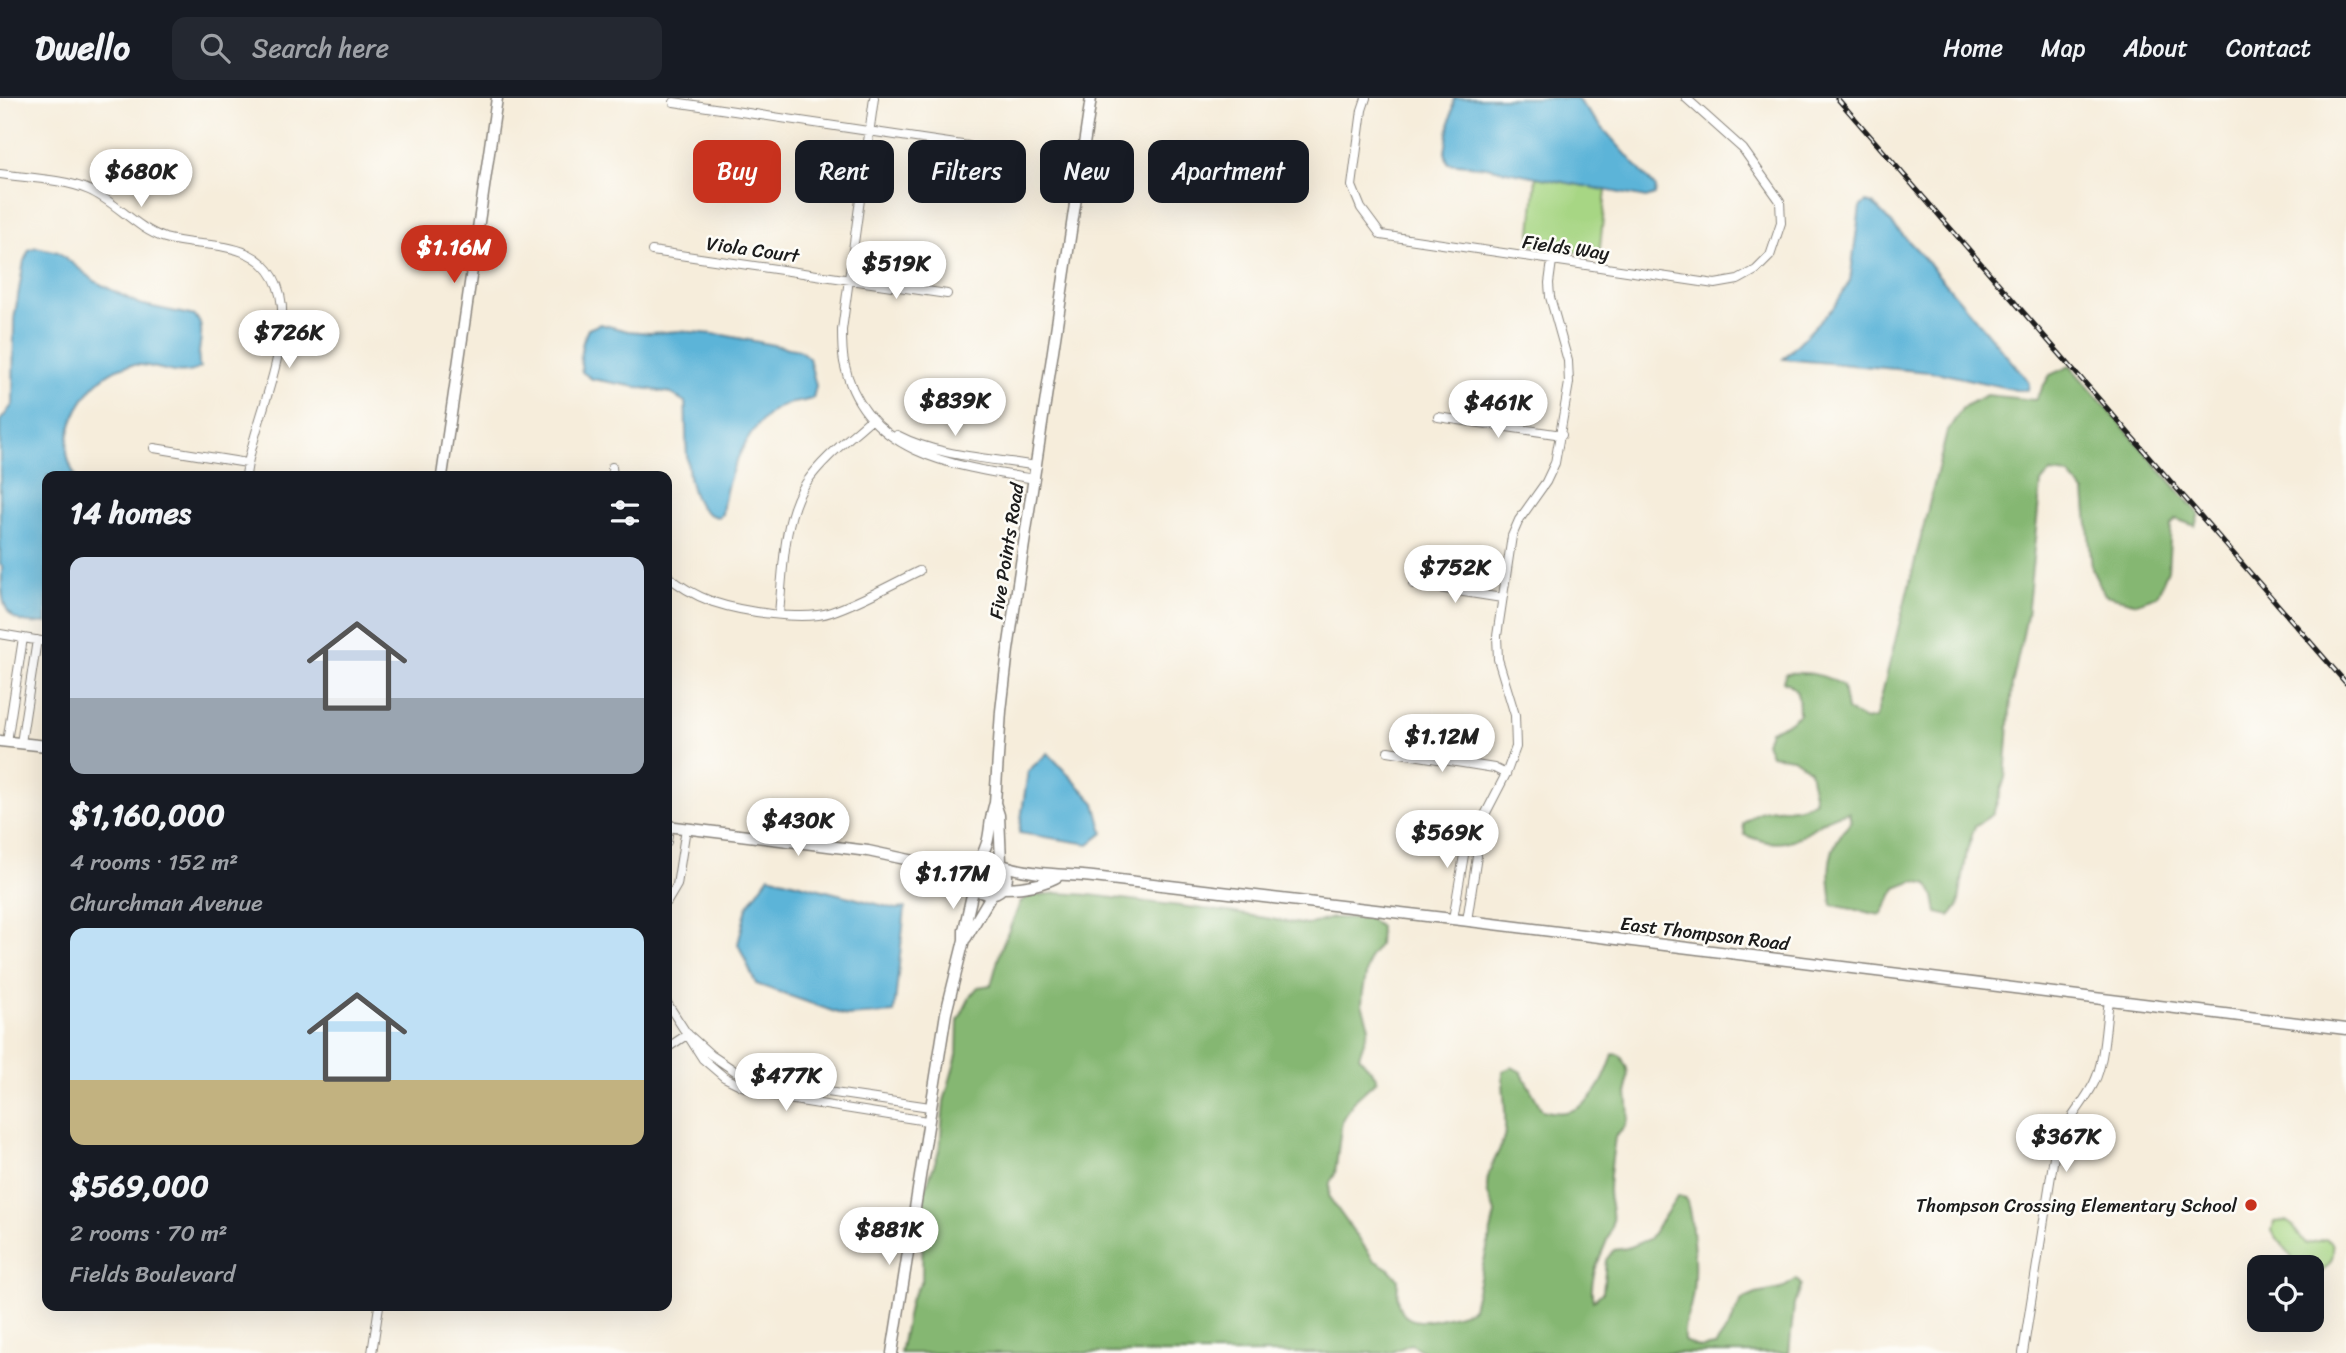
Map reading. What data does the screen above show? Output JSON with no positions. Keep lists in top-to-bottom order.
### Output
{
  "streets": {
    "main road": ["Five Points Road", "East Thompson Road"],
    "street": ["Fields Way", "Viola Court"]
  },
  "crossings": [
    ["Five Points Road", "East Thompson Road"]
  ],
  "places": ["Thompson Crossing Elementary School"],
  "page": {
    "header": "Dwello",
    "search": "Search here",
    "nav": [
      "Home",
      "Map",
      "About",
      "Contact"
    ],
    "chip": [
      "Buy",
      "Rent",
      "Filters",
      "New",
      "Apartment"
    ],
    "price": [
      "$680K",
      "$1.16M",
      "$519K",
      "$726K",
      "$839K",
      "$461K",
      "$752K",
      "$1.12M",
      "$430K",
      "$569K",
      "$1.17M",
      "$477K",
      "$367K",
      "$881K"
    ],
    "heading": "14 homes",
    "list": [
      {
        "name": "$1,160,000",
        "note": "4 rooms · 152 m² · Churchman Avenue"
      },
      {
        "name": "$569,000",
        "note": "2 rooms · 70 m² · Fields Boulevard"
      }
    ]
  }
}
